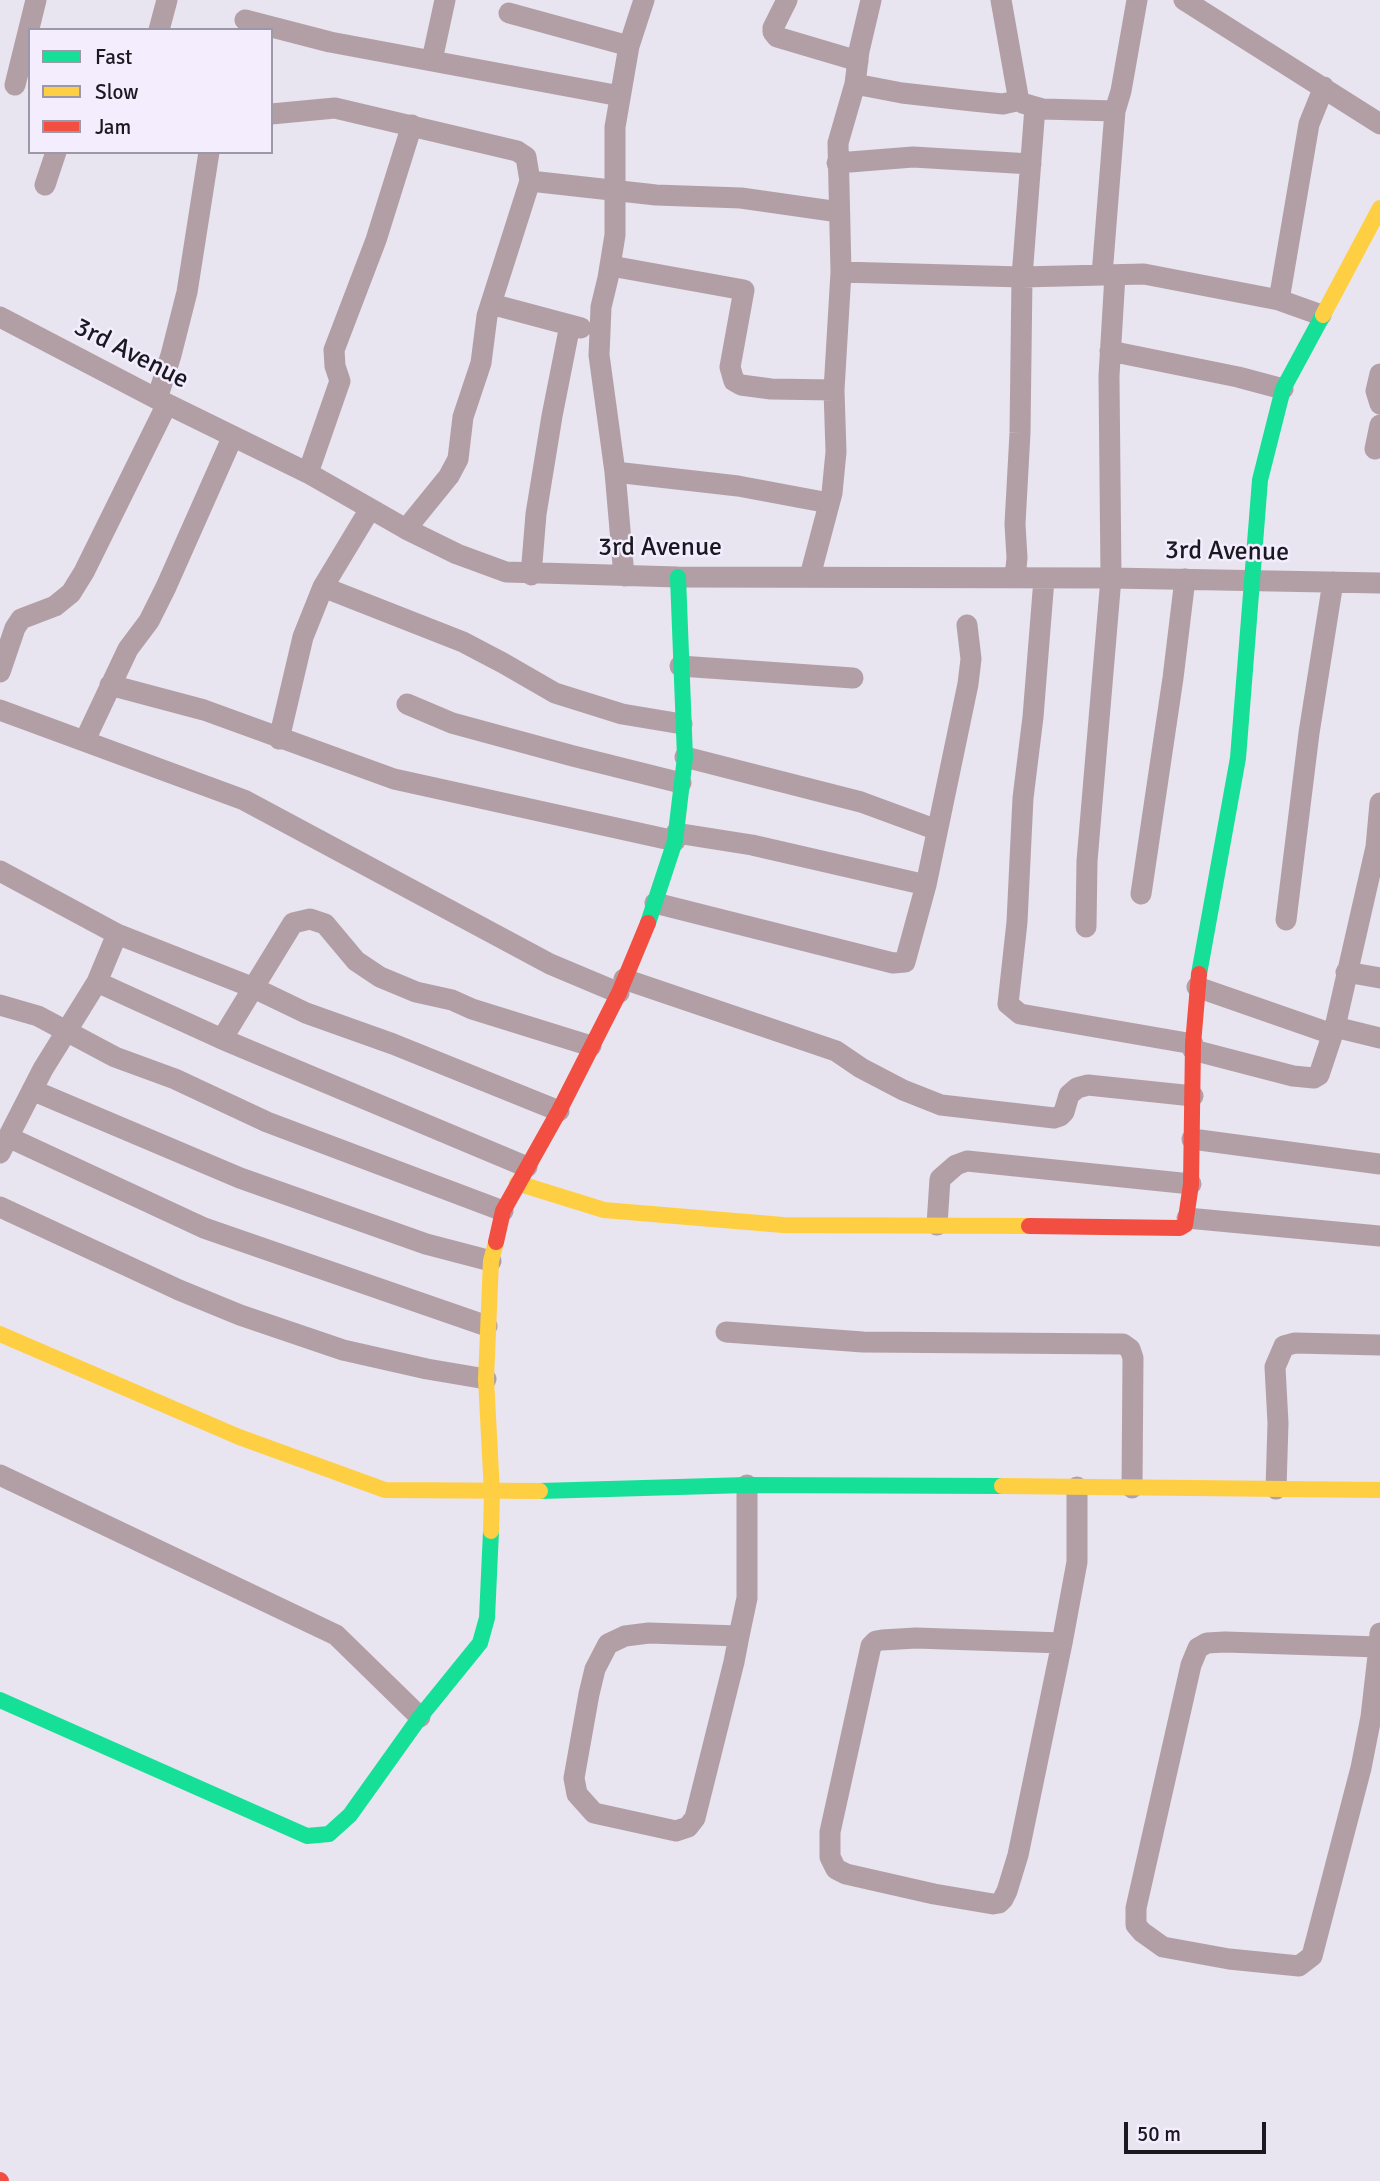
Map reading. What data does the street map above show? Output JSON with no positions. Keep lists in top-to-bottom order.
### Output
{
  "streets": {
    "street": ["3rd Avenue"]
  },
  "legend": ["Fast", "Slow", "Jam"],
  "scale_bar": "50 m"
}
